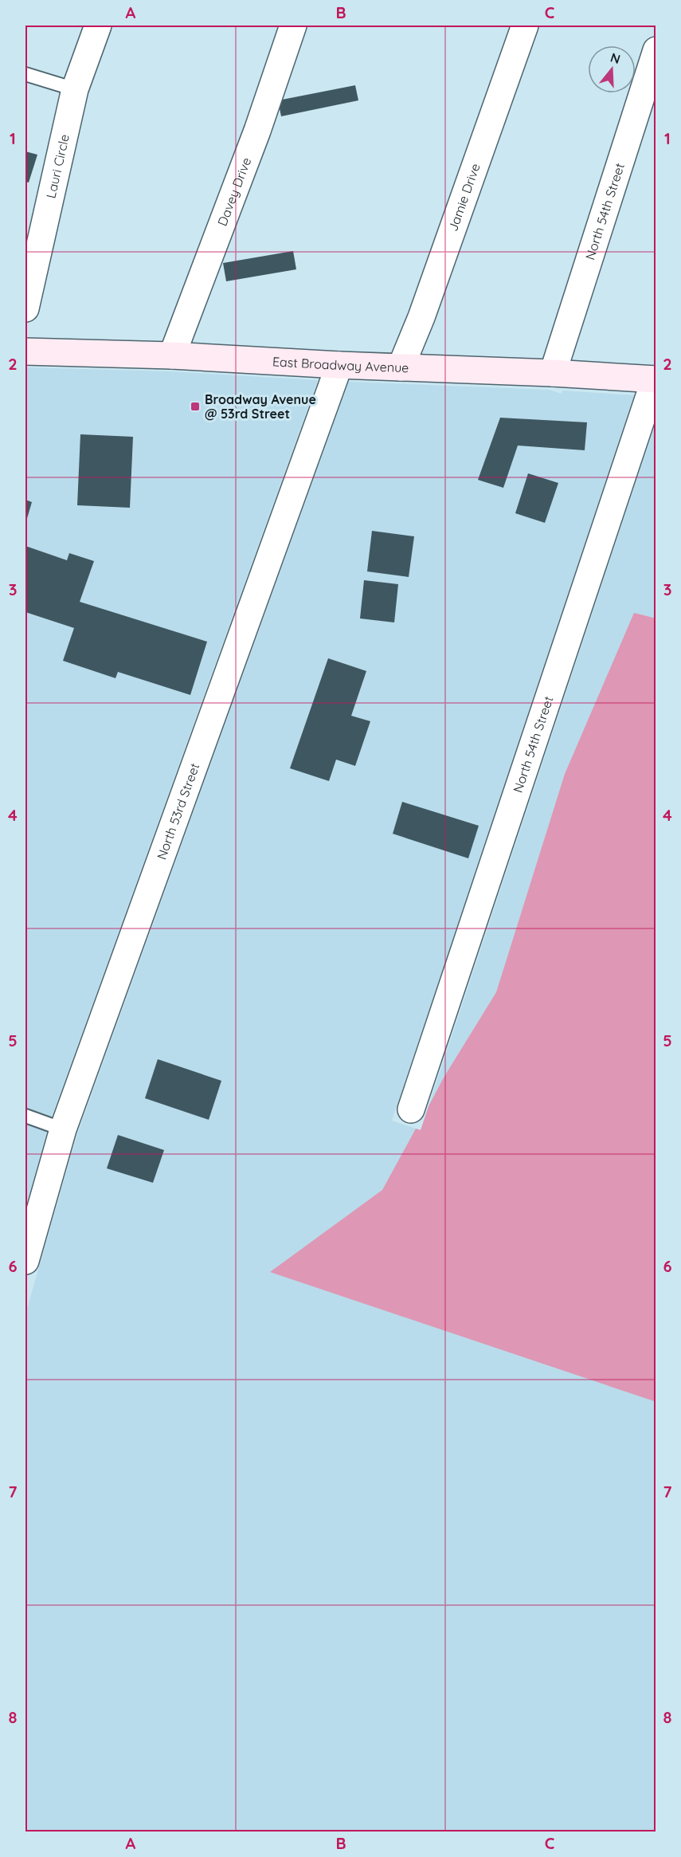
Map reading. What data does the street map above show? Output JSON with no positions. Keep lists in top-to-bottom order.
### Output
{
  "streets": {
    "street": [
      "Lauri Circle",
      "Davey Drive",
      "Jamie Drive",
      "North 54th Street",
      "East Broadway Avenue",
      "North 53rd Street"
    ]
  },
  "crossings": [
    ["Davey Drive", "East Broadway Avenue"],
    ["Jamie Drive", "East Broadway Avenue"],
    ["North 54th Street", "East Broadway Avenue"],
    ["East Broadway Avenue", "North 53rd Street"]
  ],
  "places": {
    "transit": ["Broadway Avenue @ 53rd Street"]
  },
  "north": "top",
  "grid": {
    "columns": ["A", "B", "C"],
    "rows": [
      "1",
      "2",
      "3",
      "4",
      "5",
      "6",
      "7",
      "8"
    ]
  }
}
